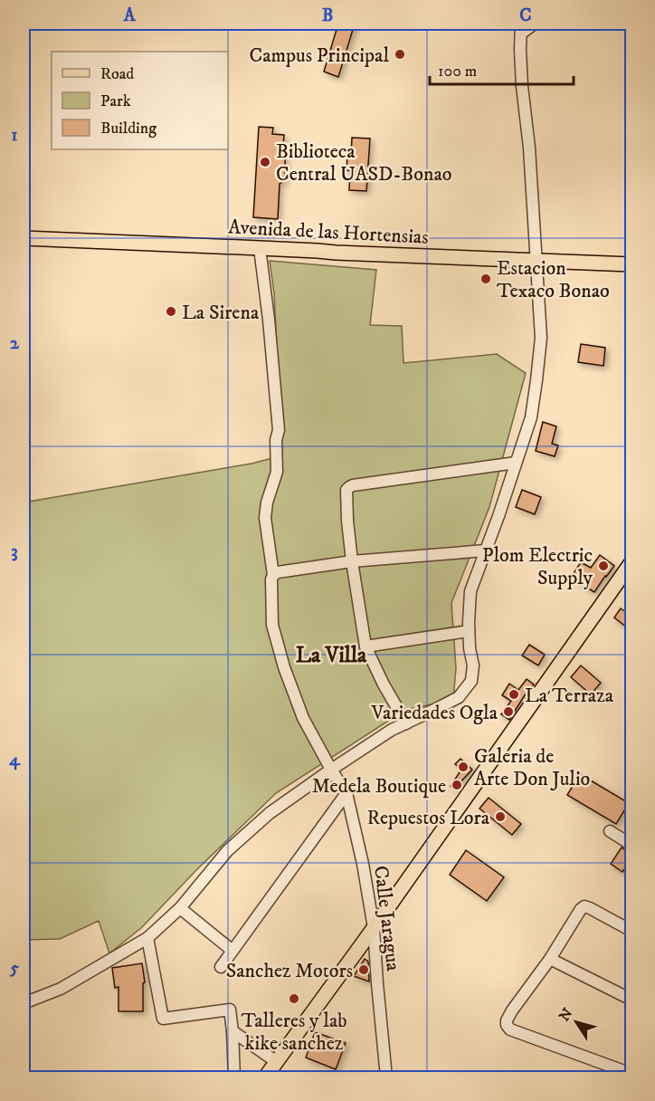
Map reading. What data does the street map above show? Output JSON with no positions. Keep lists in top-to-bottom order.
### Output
{
  "streets": {
    "main road": ["Avenida de las Hortensias"],
    "street": ["Calle Jaragua"]
  },
  "crossings": [
    ["Avenida de las Hortensias", "Calle Jaragua"]
  ],
  "districts": ["La Villa"],
  "places": [
    "Campus Principal",
    "Biblioteca Central UASD-Bonao",
    "Estacion Texaco Bonao",
    "La Sirena",
    "Plom Electric Supply",
    "La Terraza",
    "Variedades Ogla",
    "Galeria de Arte Don Julio",
    "Medela Boutique",
    "Repuestos Lora",
    "Sanchez Motors",
    "Talleres y lab kike sanchez"
  ],
  "legend": ["Road", "Park", "Building"],
  "scale_bar": "100 m",
  "north": "top left",
  "grid": {
    "columns": ["A", "B", "C"],
    "rows": [
      "1",
      "2",
      "3",
      "4",
      "5"
    ]
  }
}
